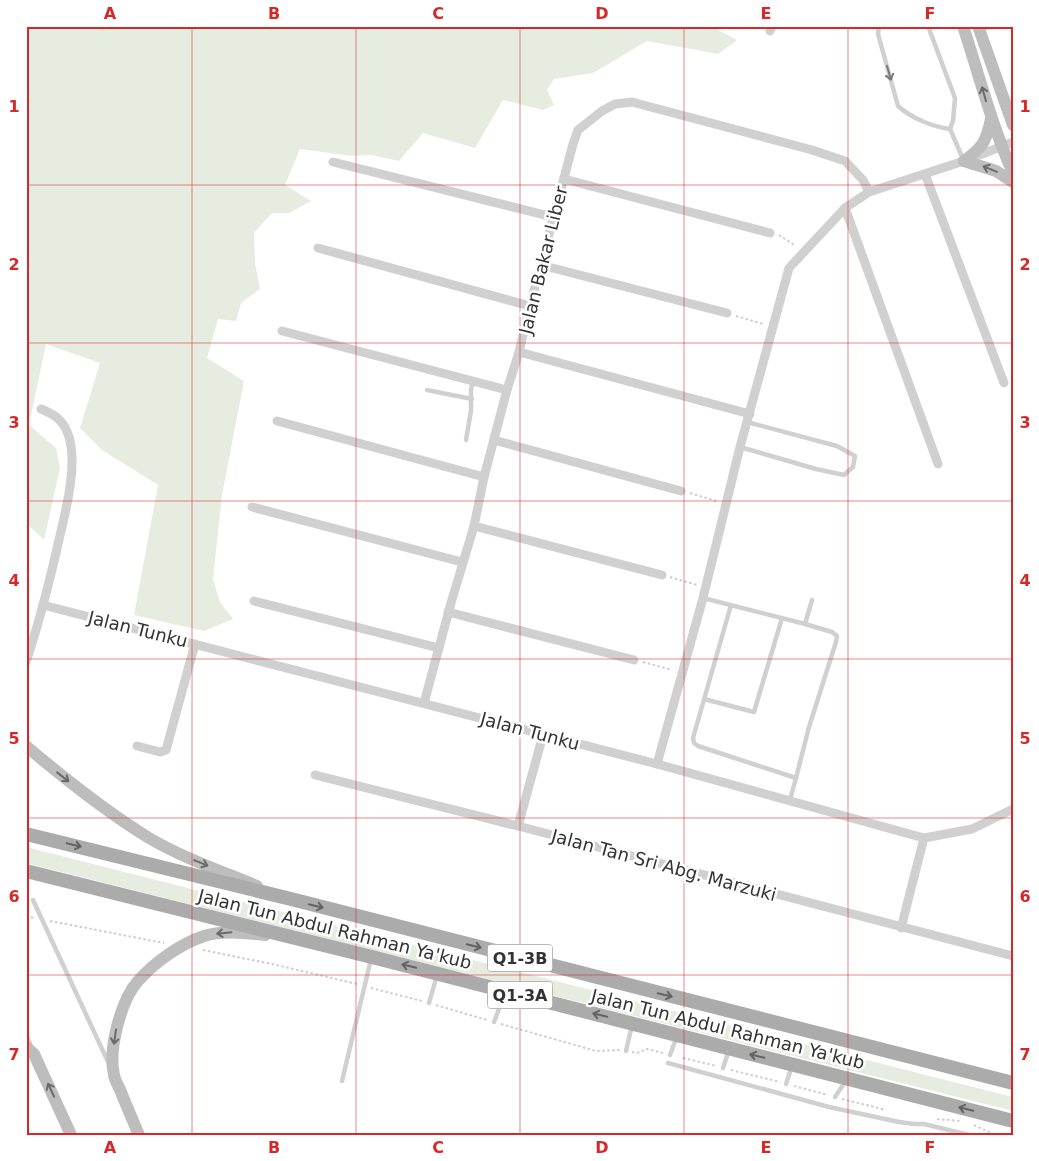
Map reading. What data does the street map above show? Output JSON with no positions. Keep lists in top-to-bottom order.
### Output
{
  "streets": {
    "main road": ["Jalan Tun Abdul Rahman Ya'kub", "Q1-3B", "Q1-3A"],
    "street": ["Jalan Bakar Liber", "Jalan Tunku", "Jalan Tan Sri Abg. Marzuki"]
  },
  "crossings": [
    ["Jalan Bakar Liber", "Jalan Tunku"]
  ],
  "grid": {
    "columns": [
      "A",
      "B",
      "C",
      "D",
      "E",
      "F"
    ],
    "rows": [
      "1",
      "2",
      "3",
      "4",
      "5",
      "6",
      "7"
    ]
  }
}
